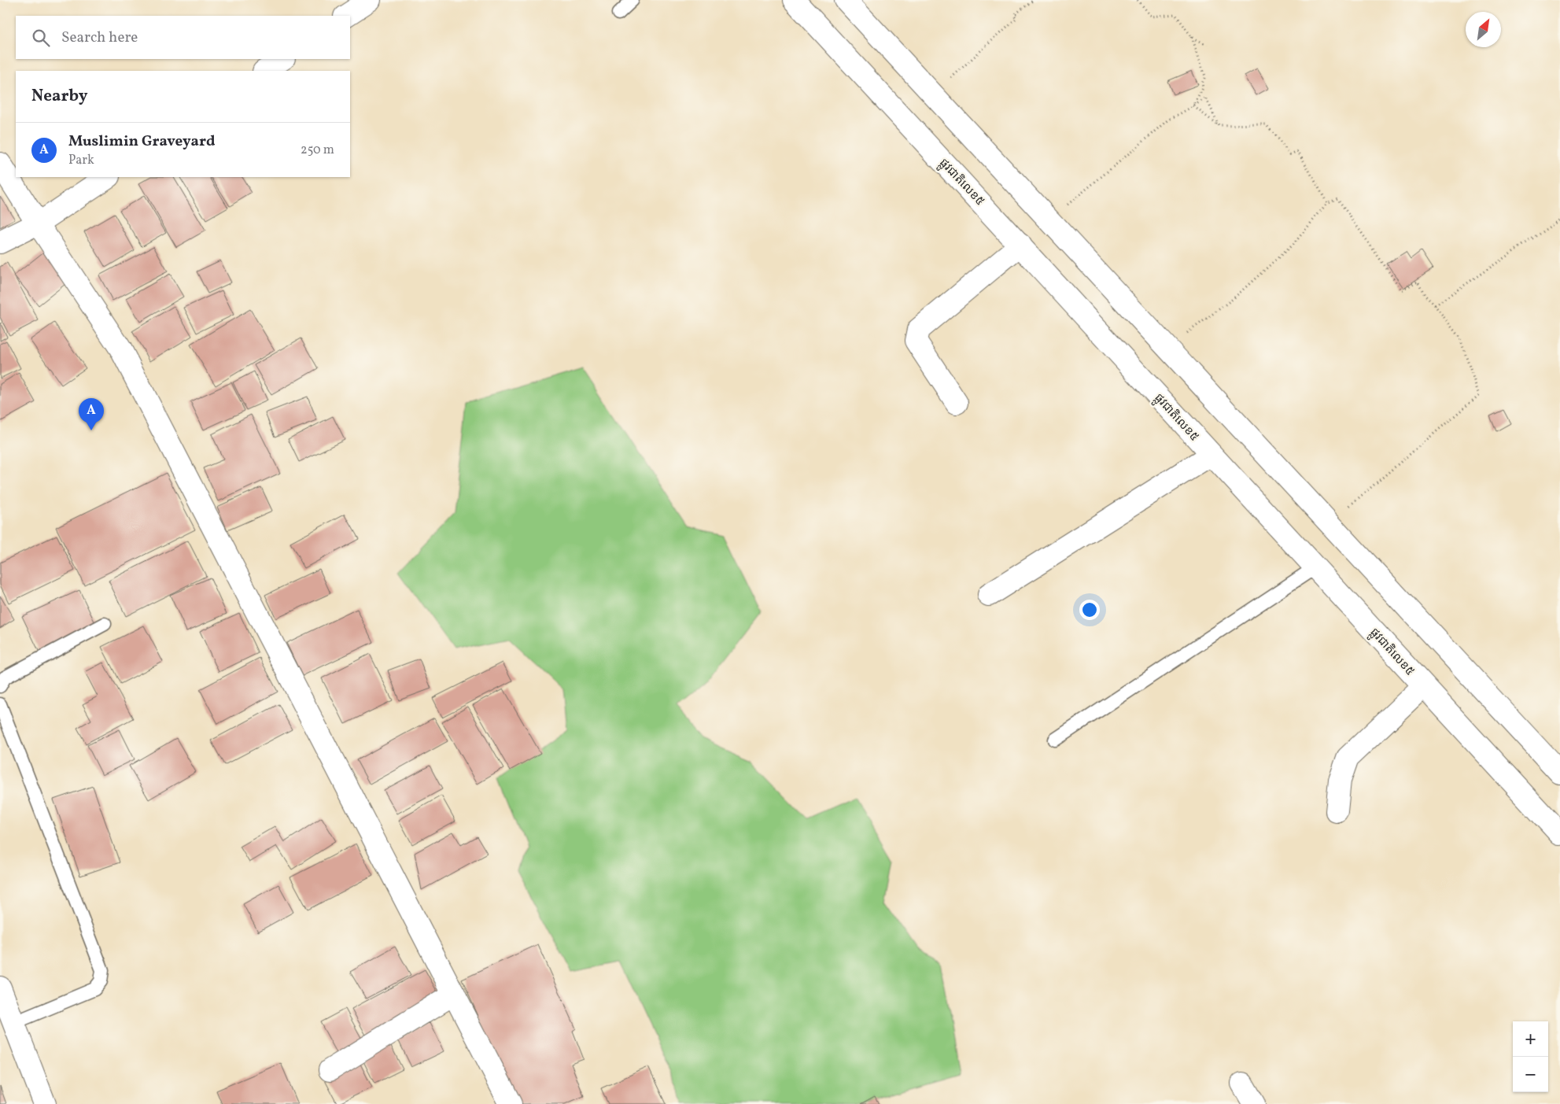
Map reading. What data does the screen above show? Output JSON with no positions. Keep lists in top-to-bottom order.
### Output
{
  "streets": {
    "main road": ["ផ្លូវជាតិលេខ៥"]
  },
  "north": "top right",
  "page": {
    "search": "Search here",
    "heading": "Nearby",
    "list": [
      {
        "mark": "A",
        "name": "Muslimin Graveyard",
        "note": "Park",
        "value": "250 m"
      }
    ],
    "pins": "A",
    "map_buttons": ["+", "−"]
  }
}
